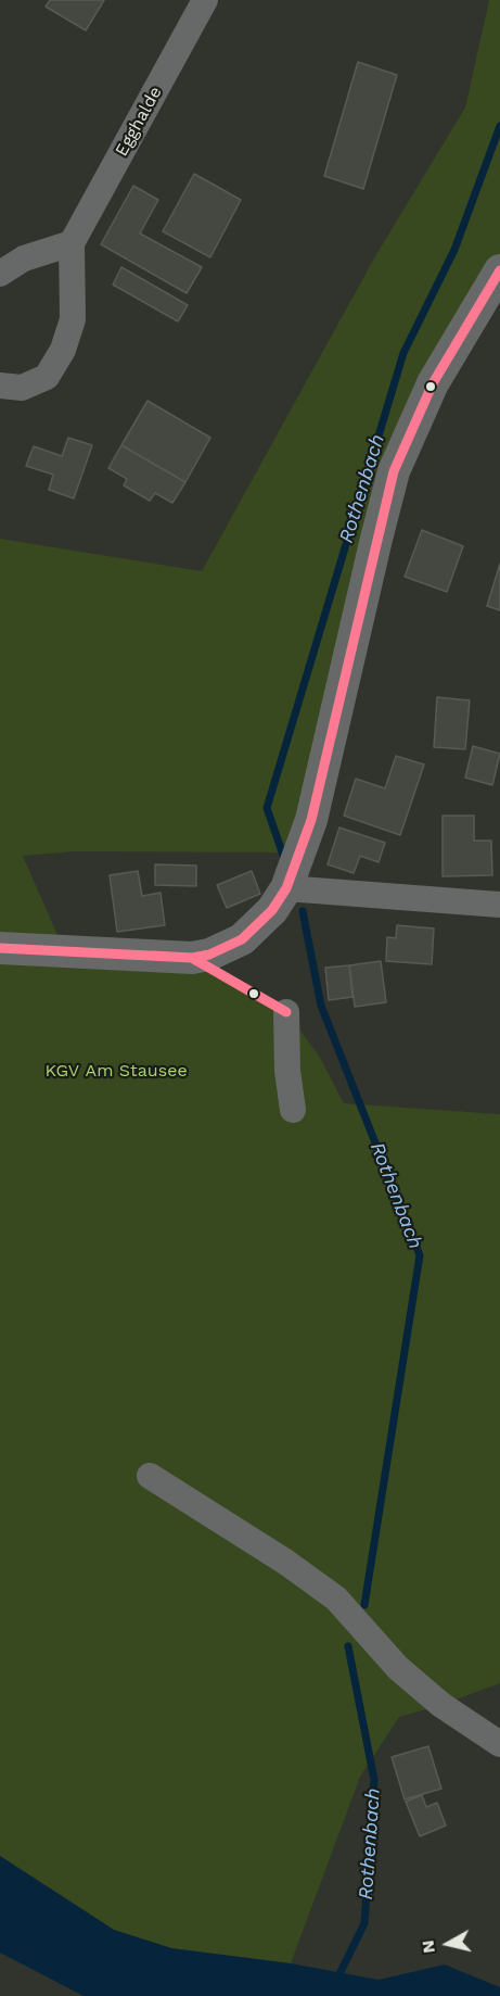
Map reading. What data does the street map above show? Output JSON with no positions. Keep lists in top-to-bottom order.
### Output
{
  "streets": {
    "street": ["Egghalde"]
  },
  "water": ["Rothenbach"],
  "parks": ["KGV Am Stausee"],
  "north": "left"
}
